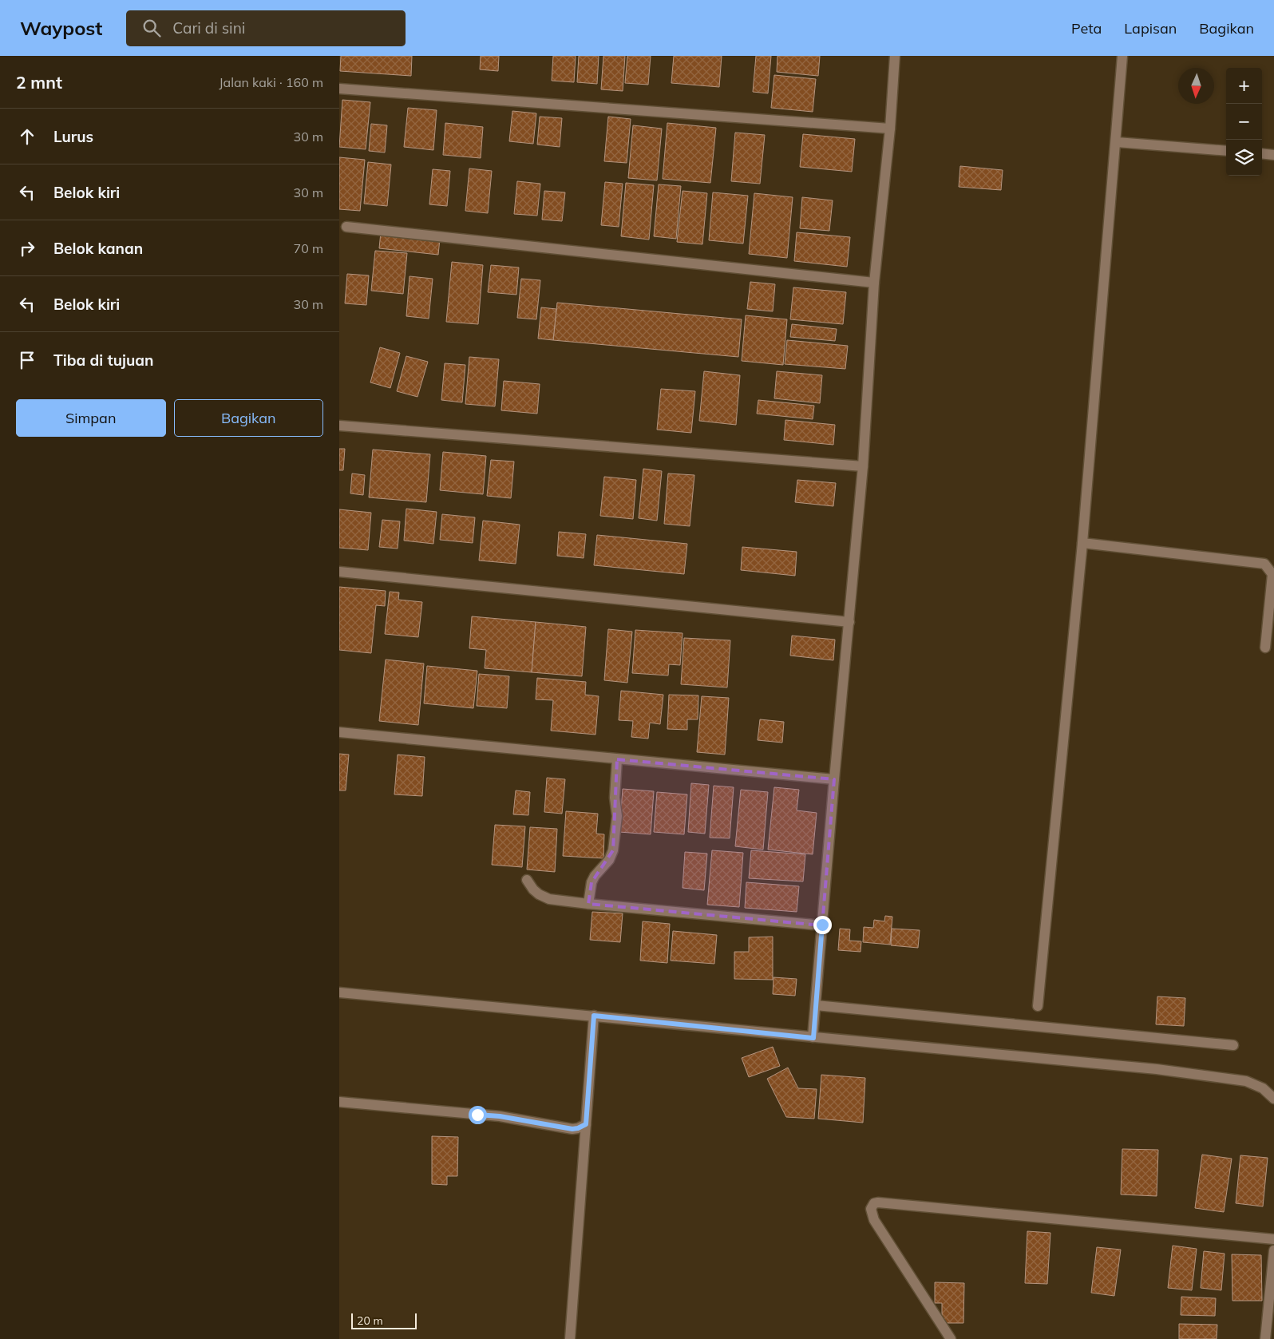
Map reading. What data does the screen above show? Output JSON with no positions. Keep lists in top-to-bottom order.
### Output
{
  "scale_bar": "20 m",
  "north": "bottom",
  "page": {
    "header": "Waypost",
    "search": "Cari di sini",
    "nav": ["Peta", "Lapisan", "Bagikan"],
    "heading": ["2 mnt", "Jalan kaki · 160 m"],
    "map_buttons": ["+", "−"],
    "list": [
      ["Lurus", "30 m"],
      ["Belok kiri", "30 m"],
      ["Belok kanan", "70 m"],
      ["Belok kiri", "30 m"],
      "Tiba di tujuan"
    ],
    "buttons": ["Simpan", "Bagikan"],
    "scale": "20 m"
  }
}
